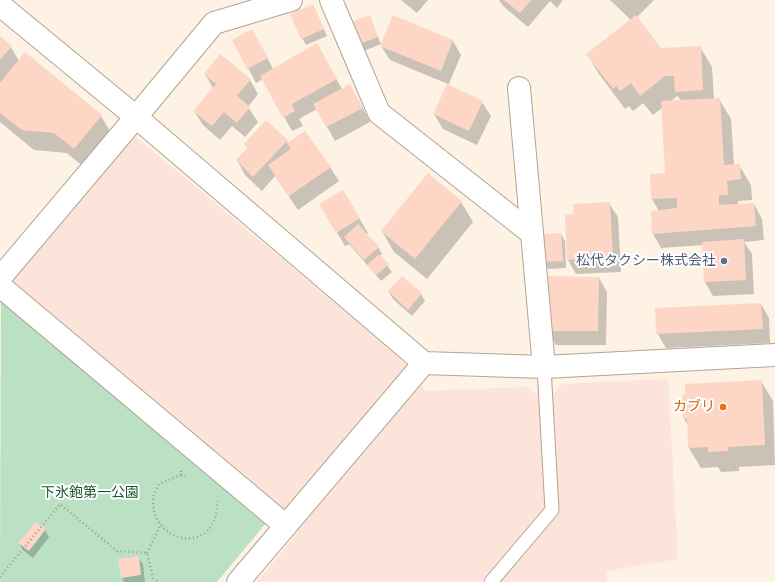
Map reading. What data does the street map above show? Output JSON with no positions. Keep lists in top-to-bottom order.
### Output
{
  "parks": ["下氷鉋第一公園"],
  "places": ["松代タクシー株式会社", "カブリ"]
}
